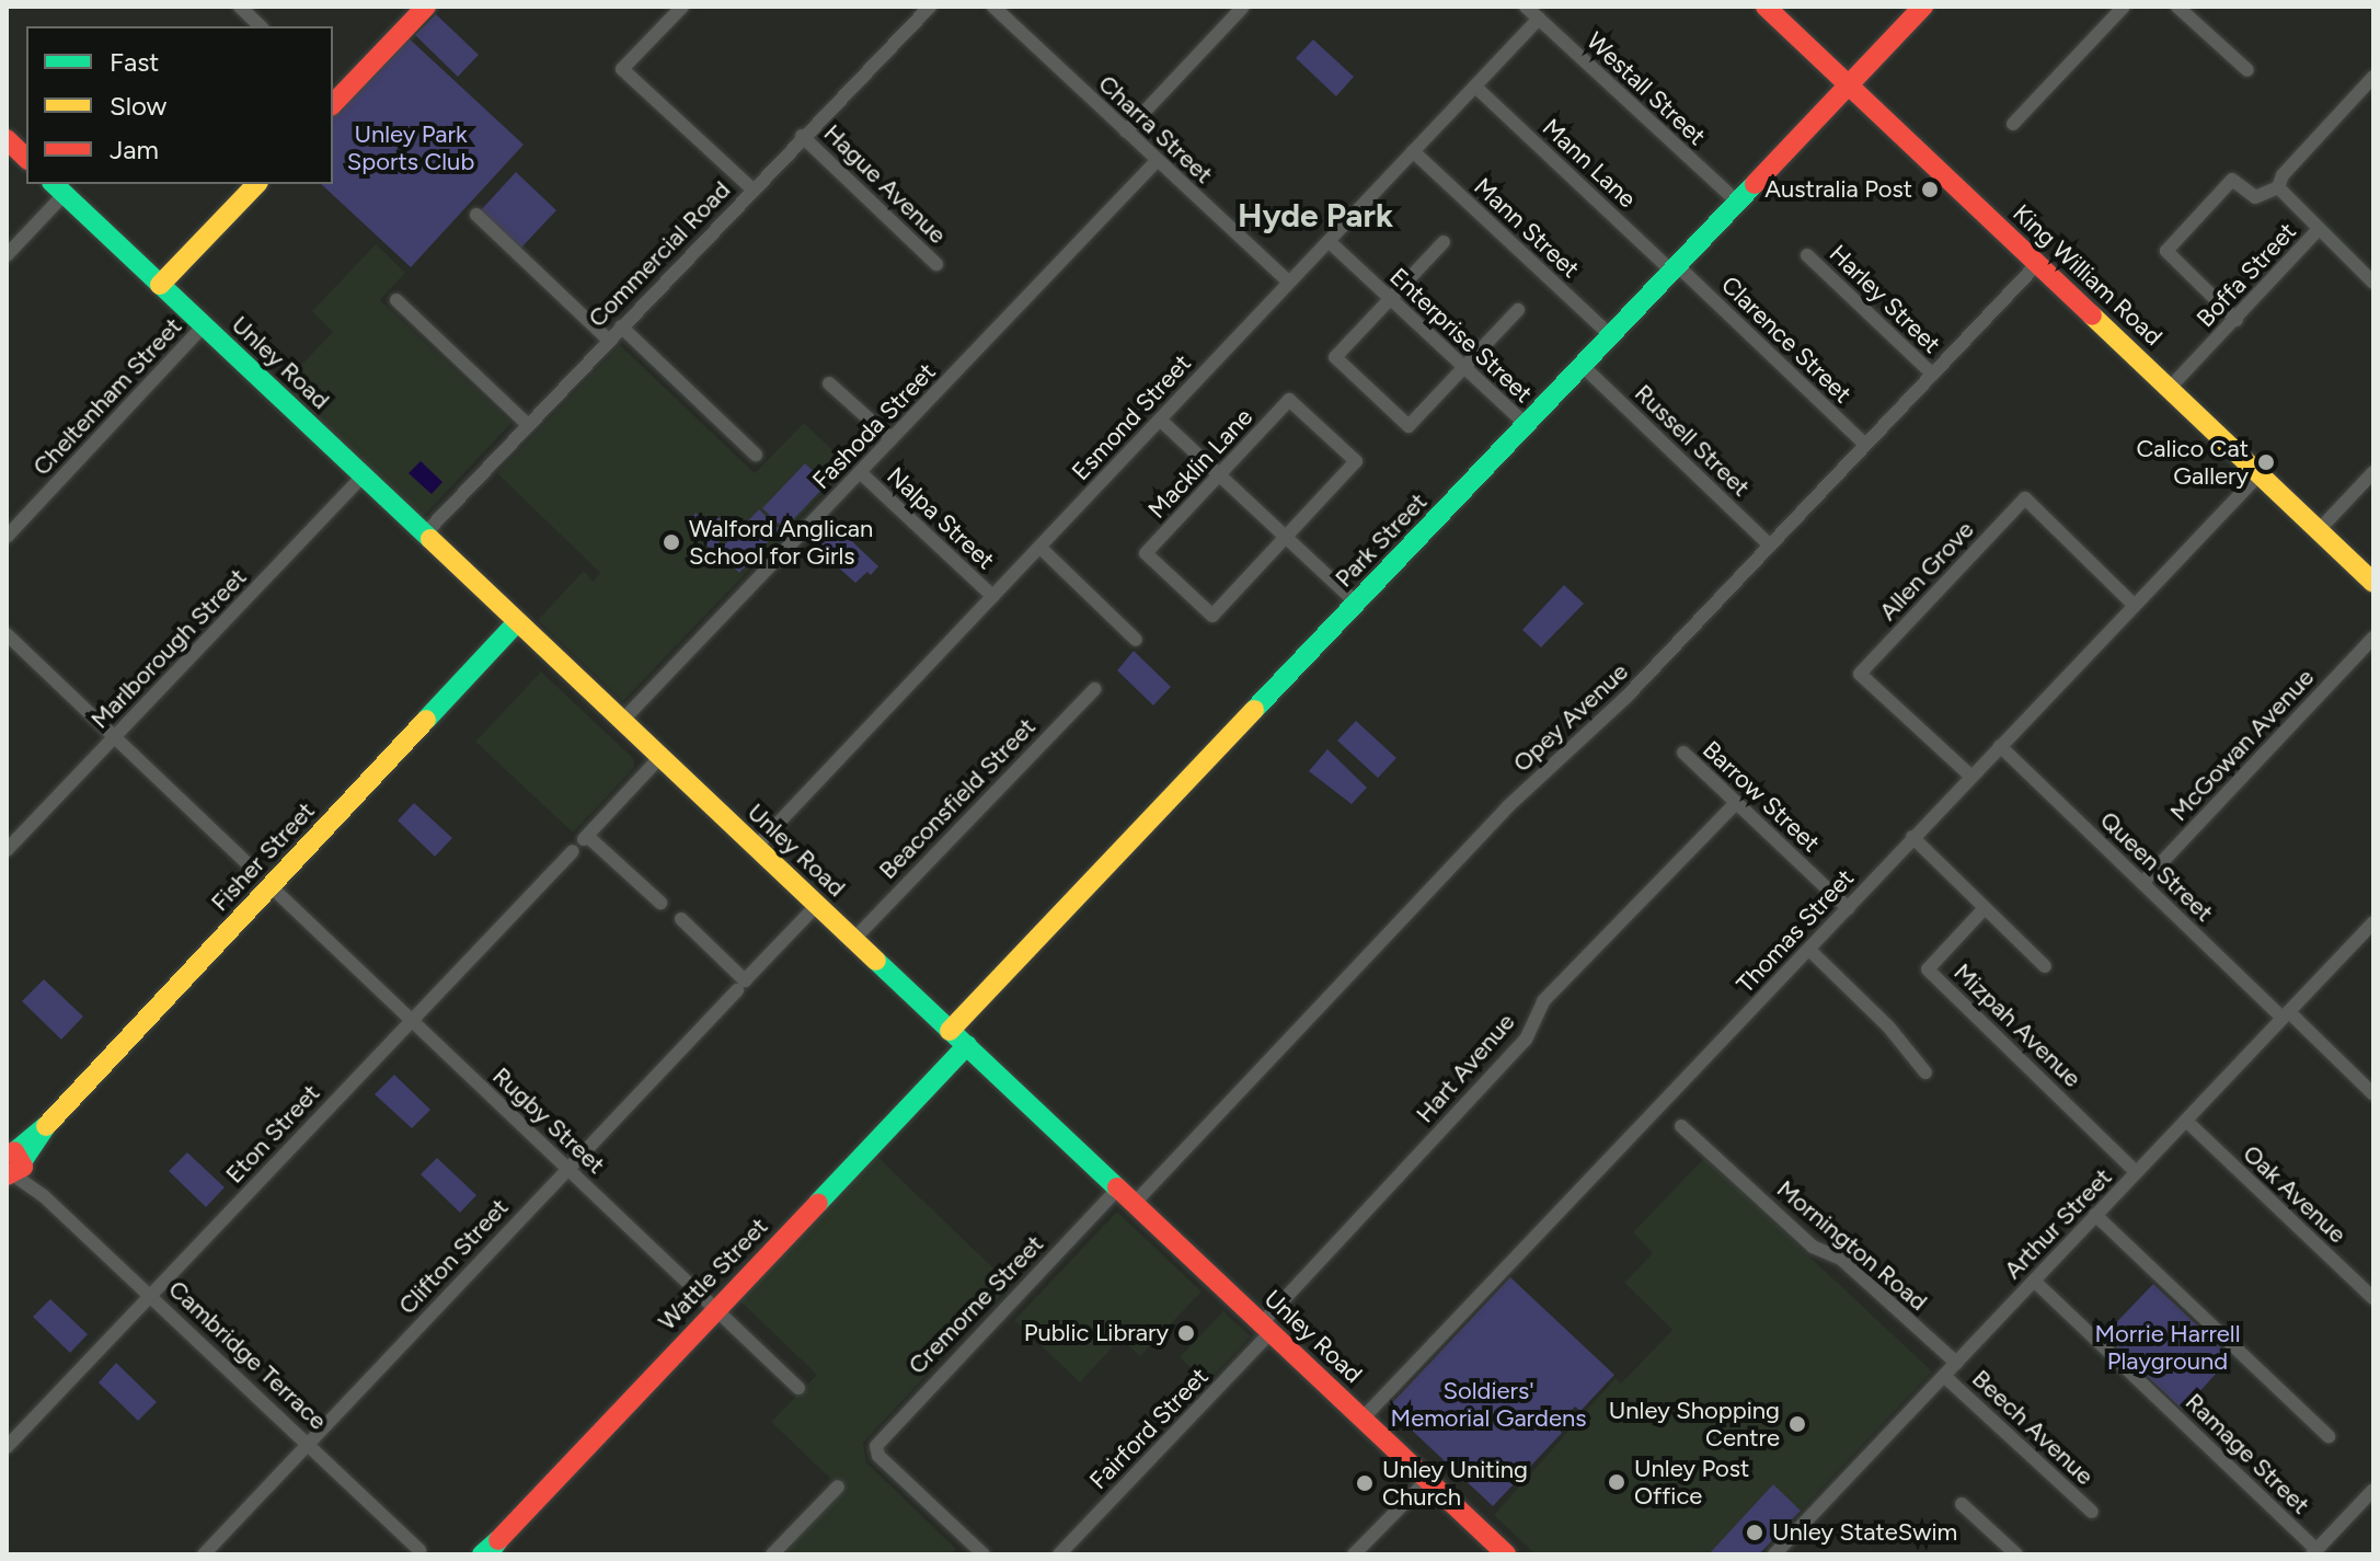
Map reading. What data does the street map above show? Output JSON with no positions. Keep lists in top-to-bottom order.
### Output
{
  "streets": {
    "main road": [
      "King William Road",
      "Unley Road",
      "Park Street",
      "Fisher Street",
      "Wattle Street"
    ],
    "street": [
      "Westall Street",
      "Charra Street",
      "Mann Lane",
      "Hague Avenue",
      "Mann Street",
      "Commercial Road",
      "Boffa Street",
      "Harley Street",
      "Enterprise Street",
      "Clarence Street",
      "Cheltenham Street",
      "Esmond Street",
      "Fashoda Street",
      "Russell Street",
      "Macklin Lane",
      "Nalpa Street",
      "Allen Grove",
      "Marlborough Street",
      "Opey Avenue",
      "McGowan Avenue",
      "Barrow Street",
      "Beaconsfield Street",
      "Queen Street",
      "Thomas Street",
      "Mizpah Avenue",
      "Hart Avenue",
      "Rugby Street",
      "Eton Street",
      "Oak Avenue",
      "Arthur Street",
      "Mornington Road",
      "Clifton Street",
      "Cremorne Street",
      "Cambridge Terrace",
      "Beech Avenue",
      "Fairford Street",
      "Ramage Street"
    ]
  },
  "crossings": [
    ["Westall Street", "Esmond Street"],
    ["Westall Street", "Park Street"],
    ["Charra Street", "Esmond Street"],
    ["Charra Street", "Fashoda Street"],
    ["Mann Lane", "Clarence Street"],
    ["Mann Lane", "Esmond Street"],
    ["Mann Lane", "Park Street"],
    ["Hague Avenue", "Commercial Road"],
    ["Mann Street", "Esmond Street"],
    ["Mann Street", "Park Street"],
    ["Commercial Road", "Unley Road"],
    ["King William Road", "Boffa Street"],
    ["King William Road", "Park Street"],
    ["King William Road", "Opey Avenue"],
    ["King William Road", "Thomas Street"],
    ["Harley Street", "Opey Avenue"],
    ["Enterprise Street", "Esmond Street"],
    ["Enterprise Street", "Park Street"],
    ["Clarence Street", "Park Street"],
    ["Clarence Street", "Opey Avenue"],
    ["Unley Road", "Cheltenham Street"],
    ["Unley Road", "Esmond Street"],
    ["Unley Road", "Fashoda Street"],
    ["Unley Road", "Park Street"],
    ["Unley Road", "Marlborough Street"],
    ["Unley Road", "Opey Avenue"],
    ["Unley Road", "Beaconsfield Street"],
    ["Unley Road", "Fisher Street"],
    ["Unley Road", "Thomas Street"],
    ["Unley Road", "Hart Avenue"],
    ["Unley Road", "Clifton Street"],
    ["Unley Road", "Wattle Street"],
    ["Unley Road", "Cremorne Street"],
    ["Unley Road", "Fairford Street"],
    ["Esmond Street", "Nalpa Street"],
    ["Fashoda Street", "Nalpa Street"],
    ["Russell Street", "Park Street"],
    ["Russell Street", "Opey Avenue"],
    ["Allen Grove", "Thomas Street"],
    ["McGowan Avenue", "Queen Street"],
    ["Barrow Street", "Thomas Street"],
    ["Barrow Street", "Hart Avenue"],
    ["Fisher Street", "Rugby Street"],
    ["Fisher Street", "Cambridge Terrace"],
    ["Queen Street", "Thomas Street"],
    ["Queen Street", "Arthur Street"],
    ["Mizpah Avenue", "Arthur Street"],
    ["Hart Avenue", "Fairford Street"],
    ["Rugby Street", "Eton Street"],
    ["Rugby Street", "Clifton Street"],
    ["Rugby Street", "Wattle Street"],
    ["Eton Street", "Cambridge Terrace"],
    ["Oak Avenue", "Arthur Street"],
    ["Arthur Street", "Mornington Road"],
    ["Arthur Street", "Beech Avenue"],
    ["Arthur Street", "Ramage Street"],
    ["Clifton Street", "Cambridge Terrace"]
  ],
  "districts": ["Hyde Park"],
  "parks": ["Unley Park Sports Club", "Morrie Harrell Playground", "Soldiers' Memorial Gardens"],
  "places": [
    "Australia Post",
    "Calico Cat Gallery",
    "Walford Anglican School for Girls",
    "Public Library",
    "Unley Shopping Centre",
    "Unley Post Office",
    "Unley Uniting Church",
    "Unley StateSwim"
  ],
  "legend": ["Fast", "Slow", "Jam"]
}
